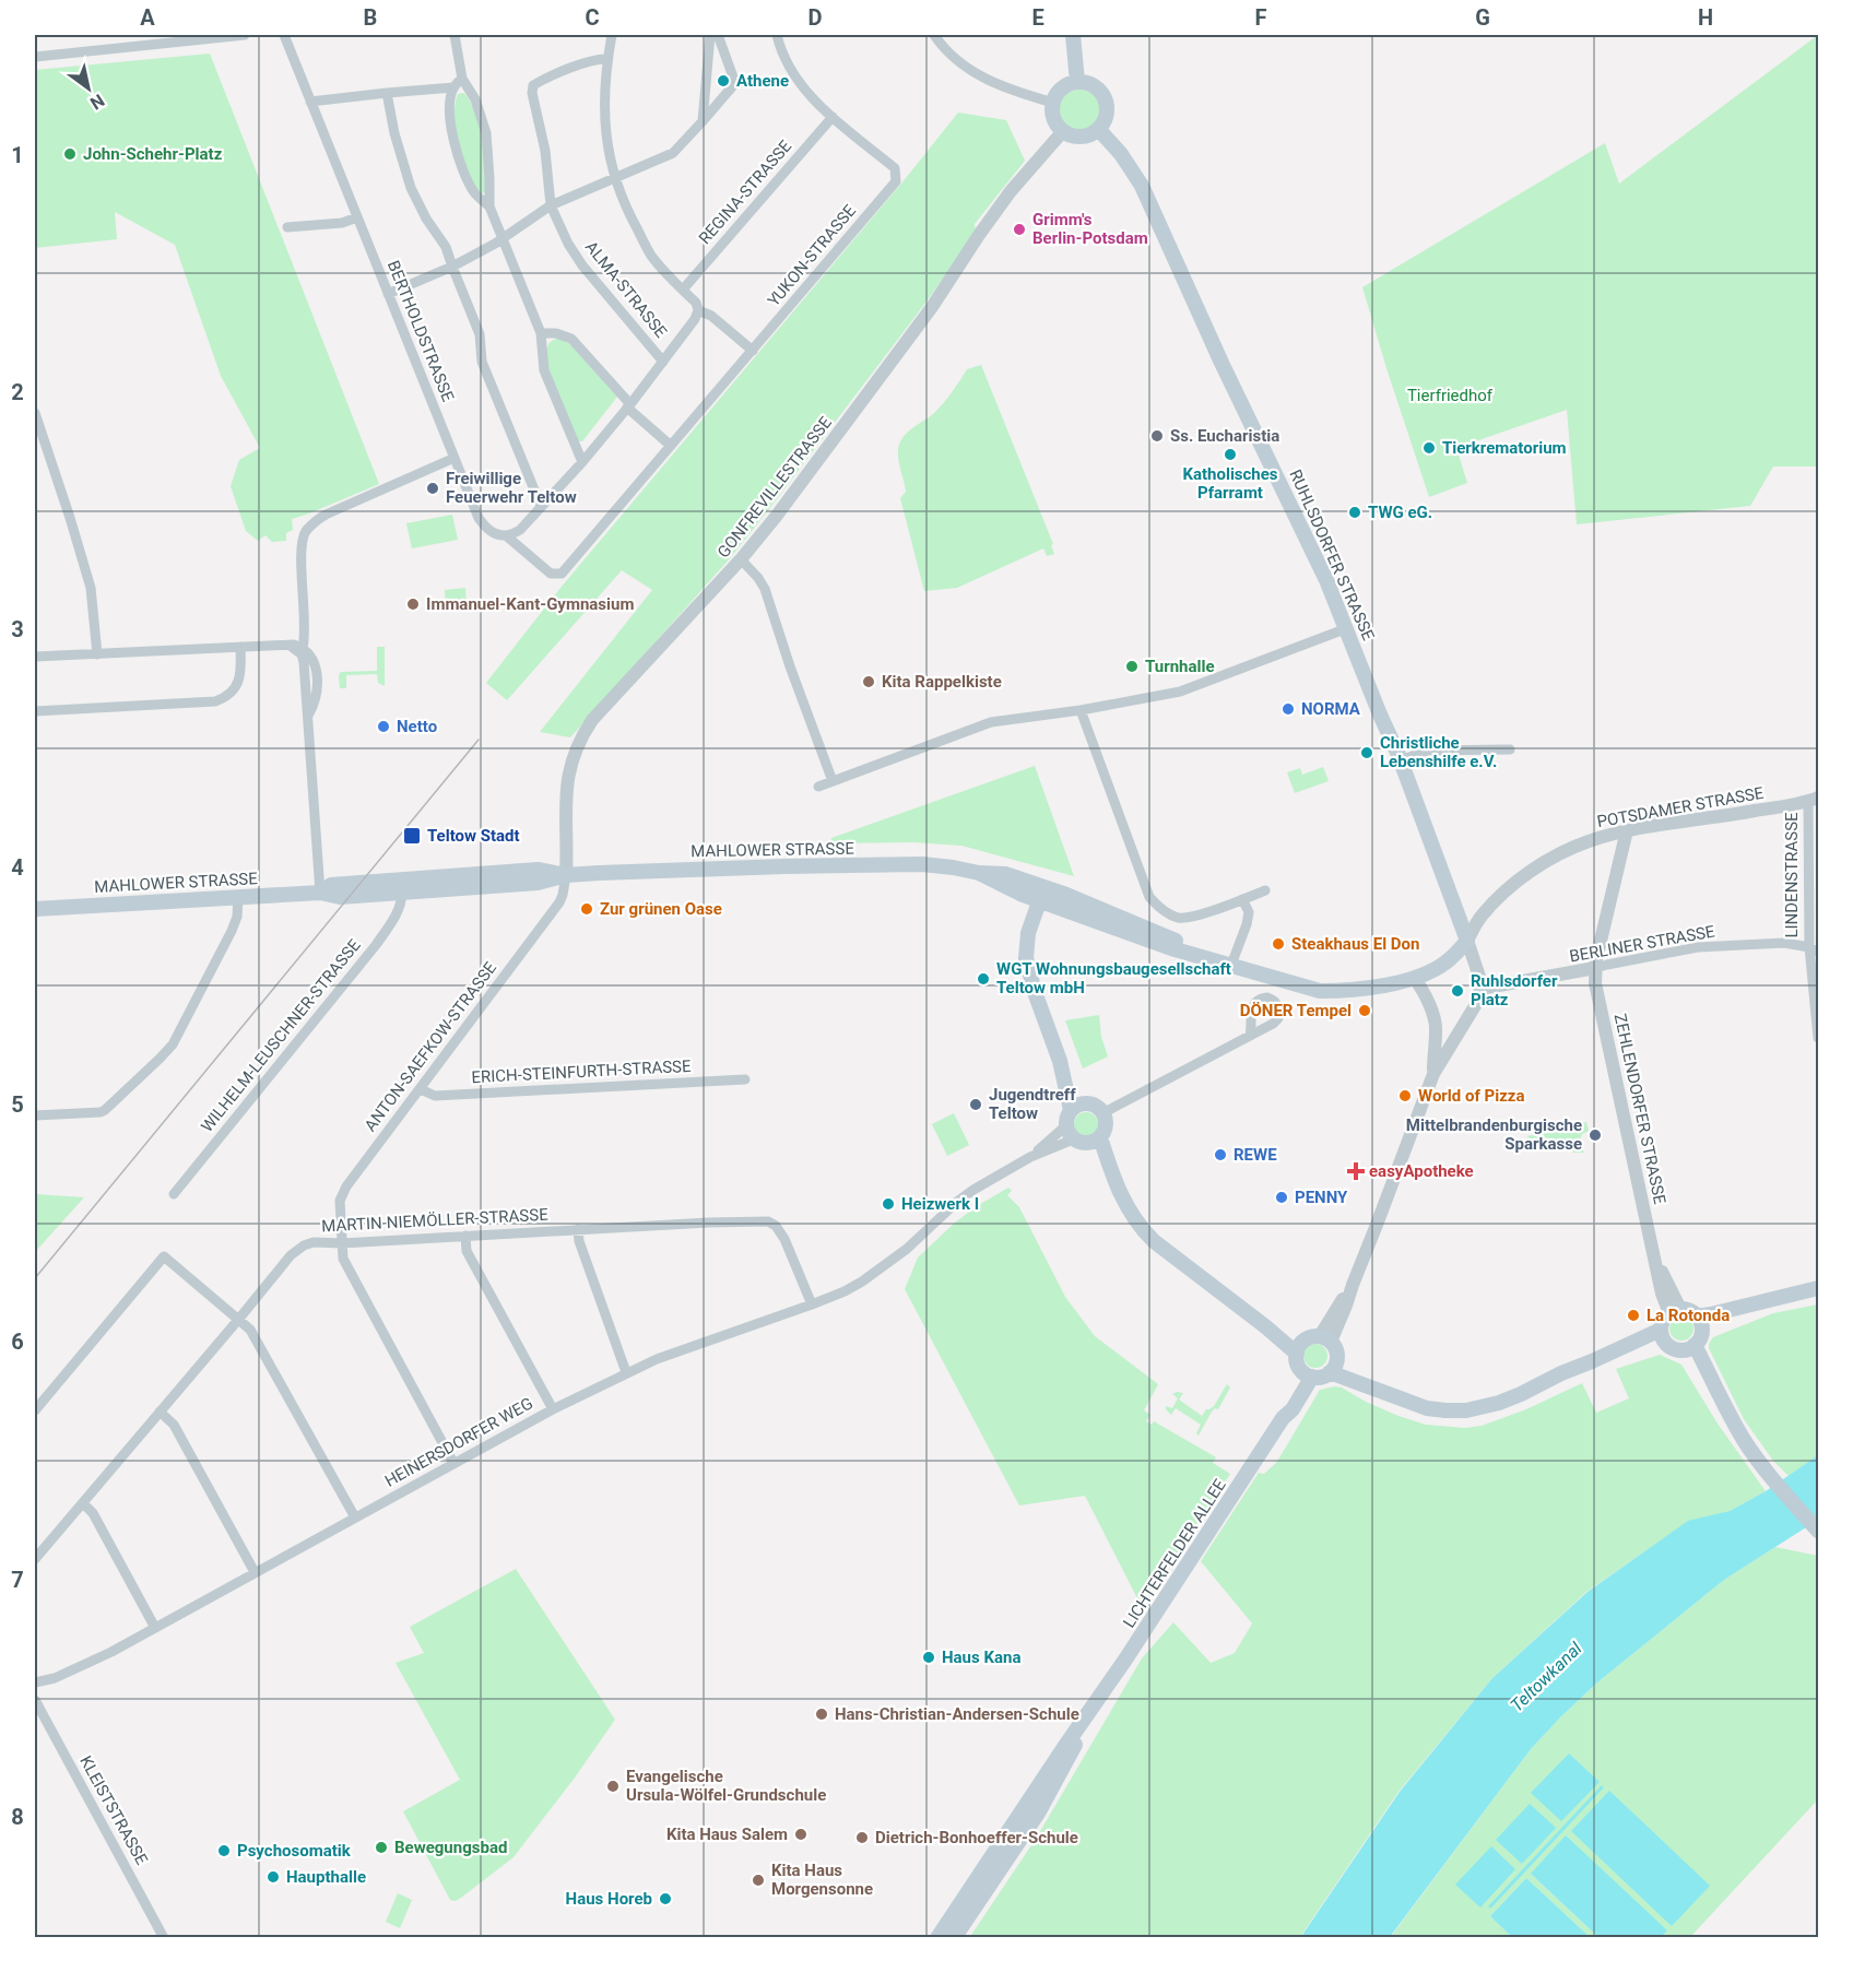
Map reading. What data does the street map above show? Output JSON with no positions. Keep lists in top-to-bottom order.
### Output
{
  "streets": {
    "main road": ["RUHLSDORFER STRASSE", "MAHLOWER STRASSE", "LICHTERFELDER ALLEE"],
    "street": [
      "REGINA-STRASSE",
      "YUKON-STRASSE",
      "ALMA-STRASSE",
      "BERTHOLDSTRASSE",
      "GONFREVILLESTRASSE",
      "POTSDAMER STRASSE",
      "LINDENSTRASSE",
      "BERLINER STRASSE",
      "WILHELM-LEUSCHNER-STRASSE",
      "ANTON-SAEFKOW-STRASSE",
      "ERICH-STEINFURTH-STRASSE",
      "ZEHLENDORFER STRASSE",
      "MARTIN-NIEMÖLLER-STRASSE",
      "HEINERSDORFER WEG",
      "KLEISTSTRASSE"
    ]
  },
  "crossings": [
    ["REGINA-STRASSE", "YUKON-STRASSE"],
    ["YUKON-STRASSE", "BERTHOLDSTRASSE"],
    ["GONFREVILLESTRASSE", "RUHLSDORFER STRASSE"],
    ["GONFREVILLESTRASSE", "MAHLOWER STRASSE"],
    ["GONFREVILLESTRASSE", "ANTON-SAEFKOW-STRASSE"],
    ["RUHLSDORFER STRASSE", "POTSDAMER STRASSE"],
    ["RUHLSDORFER STRASSE", "MAHLOWER STRASSE"],
    ["POTSDAMER STRASSE", "MAHLOWER STRASSE"],
    ["POTSDAMER STRASSE", "LINDENSTRASSE"],
    ["POTSDAMER STRASSE", "ZEHLENDORFER STRASSE"],
    ["MAHLOWER STRASSE", "WILHELM-LEUSCHNER-STRASSE"],
    ["MAHLOWER STRASSE", "ANTON-SAEFKOW-STRASSE"],
    ["LINDENSTRASSE", "BERLINER STRASSE"],
    ["BERLINER STRASSE", "ZEHLENDORFER STRASSE"],
    ["ANTON-SAEFKOW-STRASSE", "ERICH-STEINFURTH-STRASSE"],
    ["ANTON-SAEFKOW-STRASSE", "MARTIN-NIEMÖLLER-STRASSE"],
    ["ANTON-SAEFKOW-STRASSE", "HEINERSDORFER WEG"],
    ["MARTIN-NIEMÖLLER-STRASSE", "HEINERSDORFER WEG"]
  ],
  "water": ["Teltowkanal"],
  "parks": ["Tierfriedhof"],
  "places": {
    "other": [
      "Athene",
      "John-Schehr-Platz",
      "Grimm's Berlin-Potsdam",
      "Ss. Eucharistia",
      "Tierkrematorium",
      "Katholisches Pfarramt",
      "Freiwillige Feuerwehr Teltow",
      "TWG eG.",
      "Immanuel-Kant-Gymnasium",
      "Turnhalle",
      "Kita Rappelkiste",
      "NORMA",
      "Netto",
      "Christliche Lebenshilfe e.V.",
      "Zur grünen Oase",
      "Steakhaus El Don",
      "WGT Wohnungsbaugesellschaft Teltow mbH",
      "Ruhlsdorfer Platz",
      "DÖNER Tempel",
      "World of Pizza",
      "Jugendtreff Teltow",
      "Mittelbrandenburgische Sparkasse",
      "REWE",
      "PENNY",
      "Heizwerk I",
      "La Rotonda",
      "Haus Kana",
      "Hans-Christian-Andersen-Schule",
      "Evangelische Ursula-Wölfel-Grundschule",
      "Kita Haus Salem",
      "Dietrich-Bonhoeffer-Schule",
      "Bewegungsbad",
      "Psychosomatik",
      "Haupthalle",
      "Kita Haus Morgensonne",
      "Haus Horeb"
    ],
    "transit": ["Teltow Stadt"],
    "health": ["easyApotheke"]
  },
  "north": "bottom right",
  "grid": {
    "columns": [
      "A",
      "B",
      "C",
      "D",
      "E",
      "F",
      "G",
      "H"
    ],
    "rows": [
      "1",
      "2",
      "3",
      "4",
      "5",
      "6",
      "7",
      "8"
    ]
  }
}
